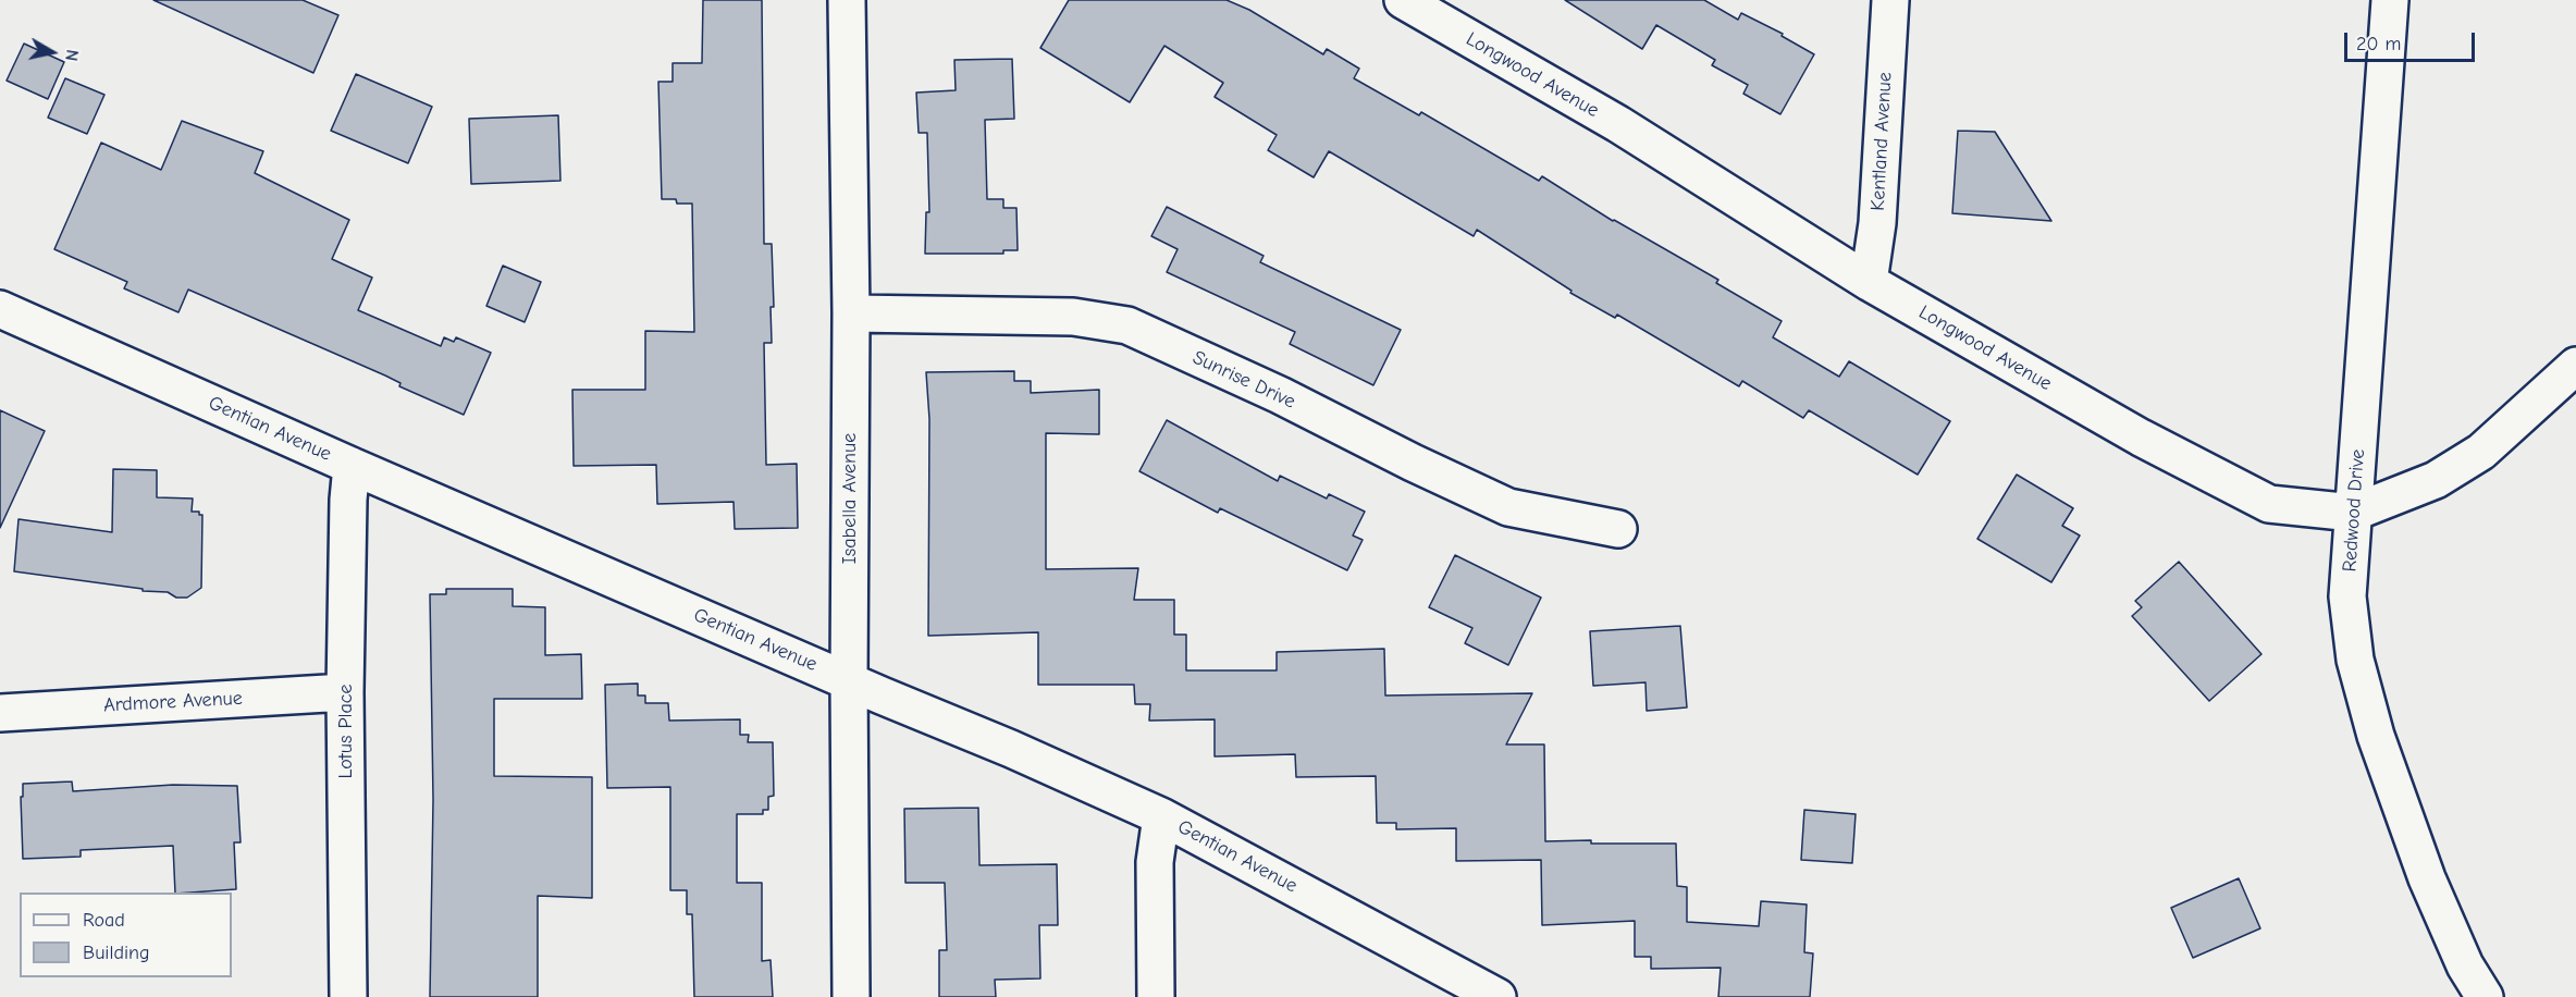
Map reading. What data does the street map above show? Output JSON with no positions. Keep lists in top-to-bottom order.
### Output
{
  "streets": {
    "street": [
      "Longwood Avenue",
      "Kentland Avenue",
      "Sunrise Drive",
      "Gentian Avenue",
      "Isabella Avenue",
      "Redwood Drive",
      "Ardmore Avenue",
      "Lotus Place"
    ]
  },
  "crossings": [
    ["Longwood Avenue", "Kentland Avenue"],
    ["Longwood Avenue", "Redwood Drive"],
    ["Sunrise Drive", "Isabella Avenue"],
    ["Gentian Avenue", "Isabella Avenue"],
    ["Gentian Avenue", "Lotus Place"],
    ["Ardmore Avenue", "Lotus Place"]
  ],
  "legend": ["Road", "Building"],
  "scale_bar": "20 m",
  "north": "right"
}
